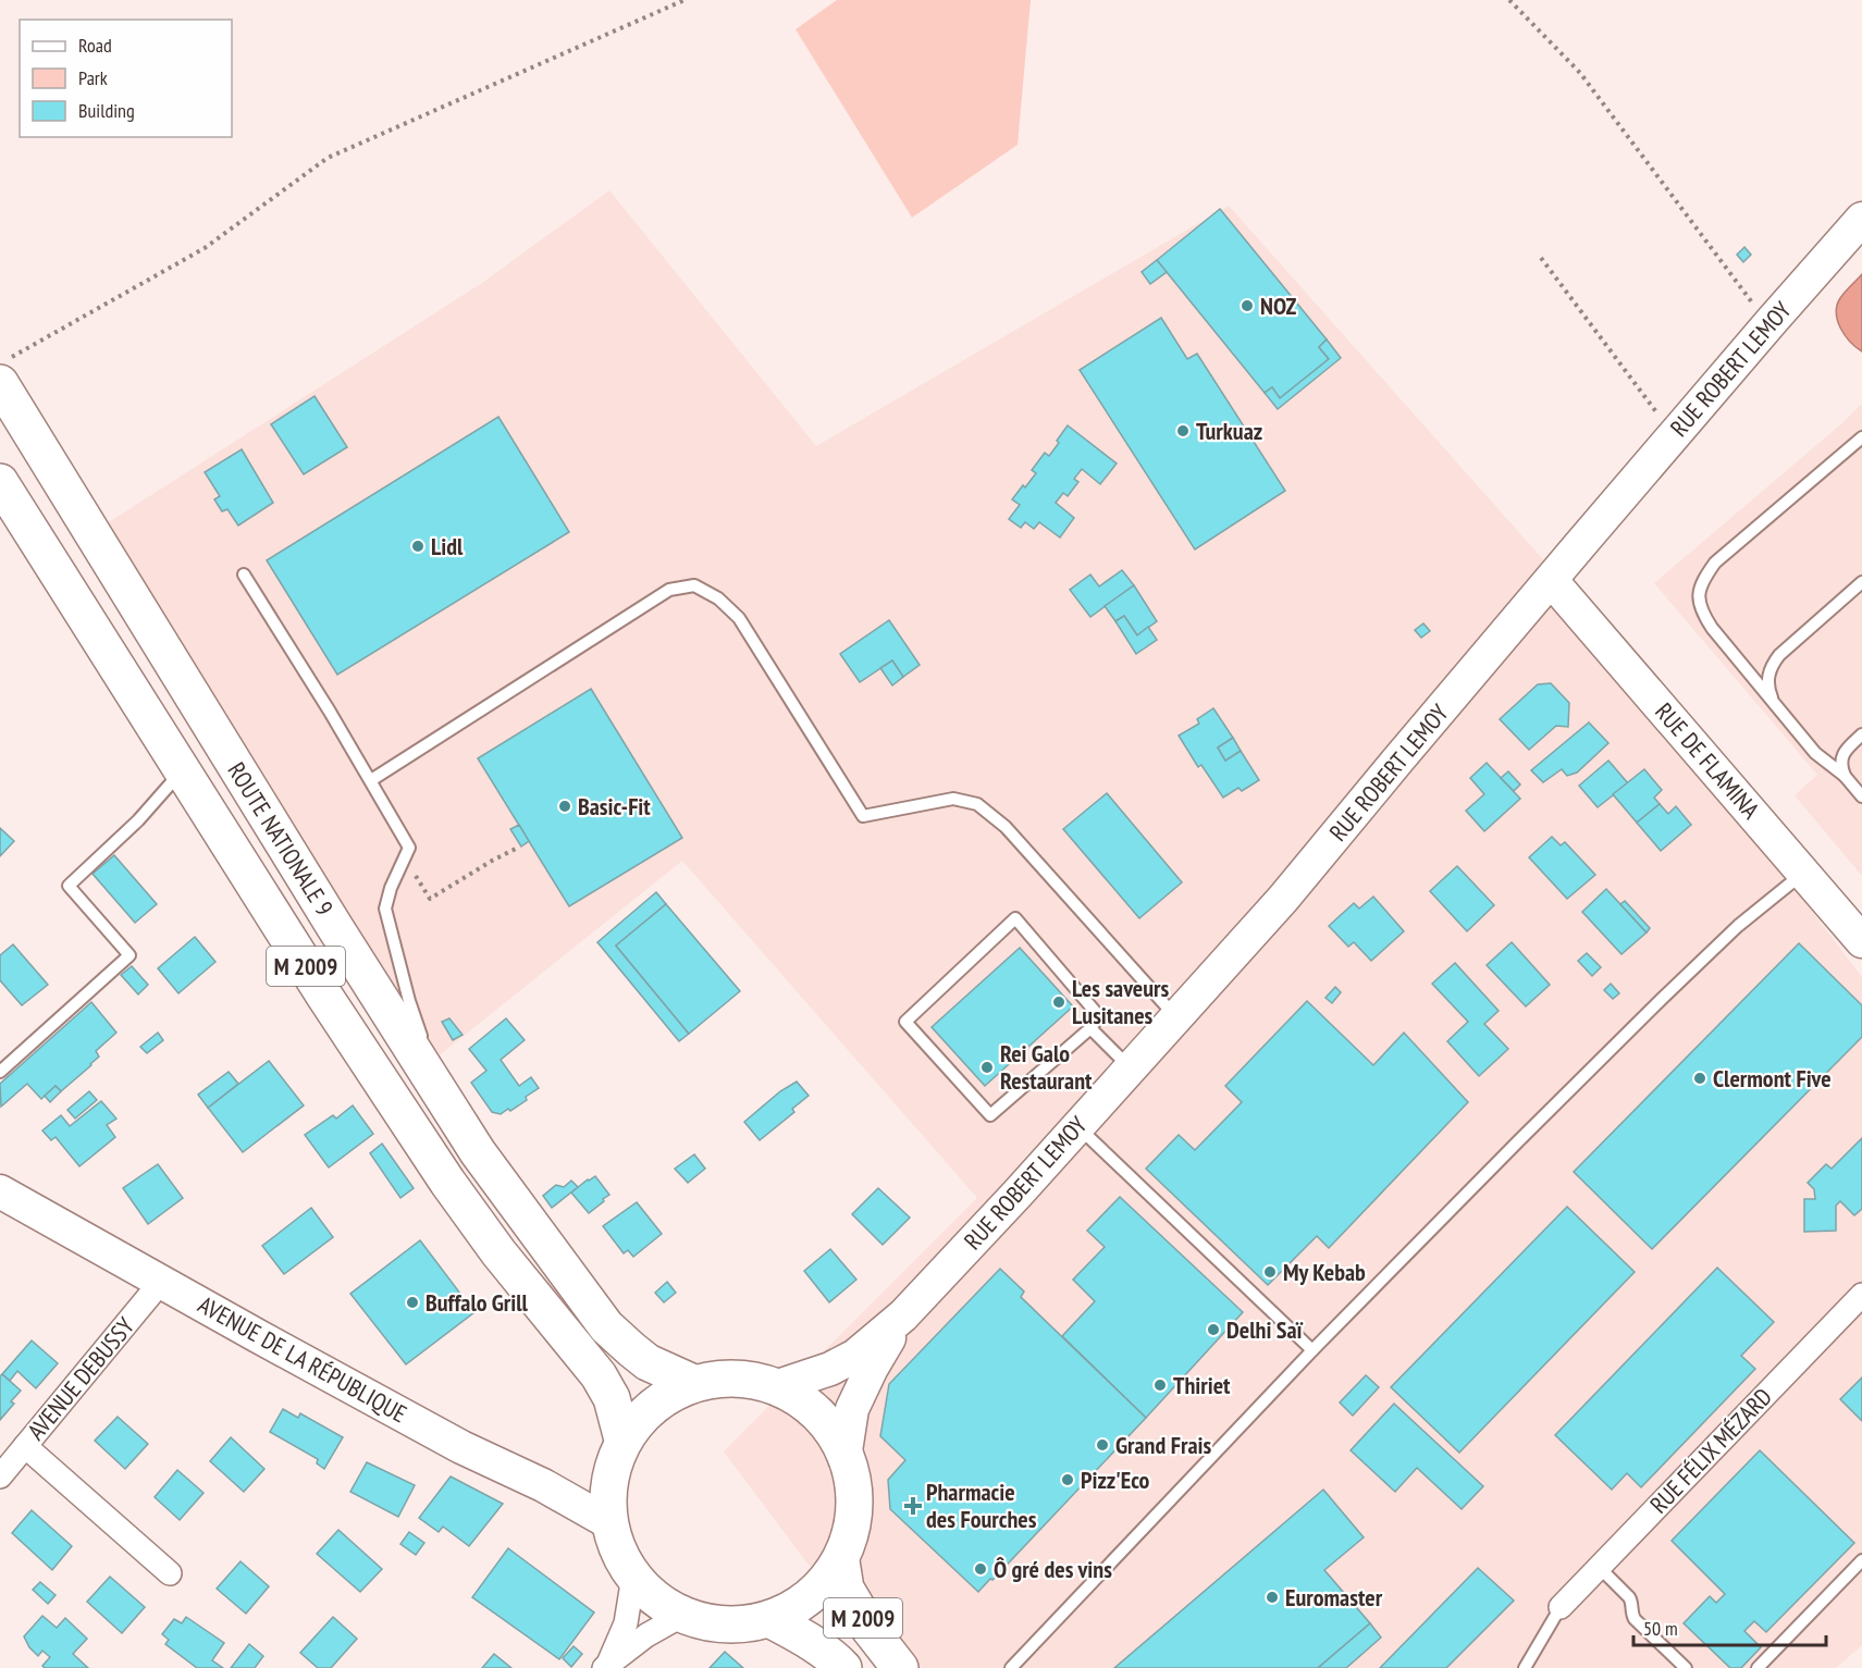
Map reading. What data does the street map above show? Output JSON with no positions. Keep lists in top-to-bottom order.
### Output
{
  "streets": {
    "main road": [
      "RUE ROBERT LEMOY",
      "RUE DE FLAMINA",
      "ROUTE NATIONALE 9",
      "M 2009",
      "AVENUE DE LA RÉPUBLIQUE"
    ],
    "street": ["AVENUE DEBUSSY", "RUE FÉLIX MÉZARD"]
  },
  "crossings": [
    ["RUE ROBERT LEMOY", "RUE DE FLAMINA"],
    ["AVENUE DE LA RÉPUBLIQUE", "AVENUE DEBUSSY"]
  ],
  "places": {
    "other": [
      "NOZ",
      "Turkuaz",
      "Lidl",
      "Basic-Fit",
      "Les saveurs Lusitanes",
      "Rei Galo Restaurant",
      "Clermont Five",
      "My Kebab",
      "Buffalo Grill",
      "Delhi Saï",
      "Thiriet",
      "Grand Frais",
      "Pizz'Eco",
      "Ô gré des vins",
      "Euromaster"
    ],
    "health": ["Pharmacie des Fourches"]
  },
  "legend": ["Road", "Park", "Building"],
  "scale_bar": "50 m"
}
